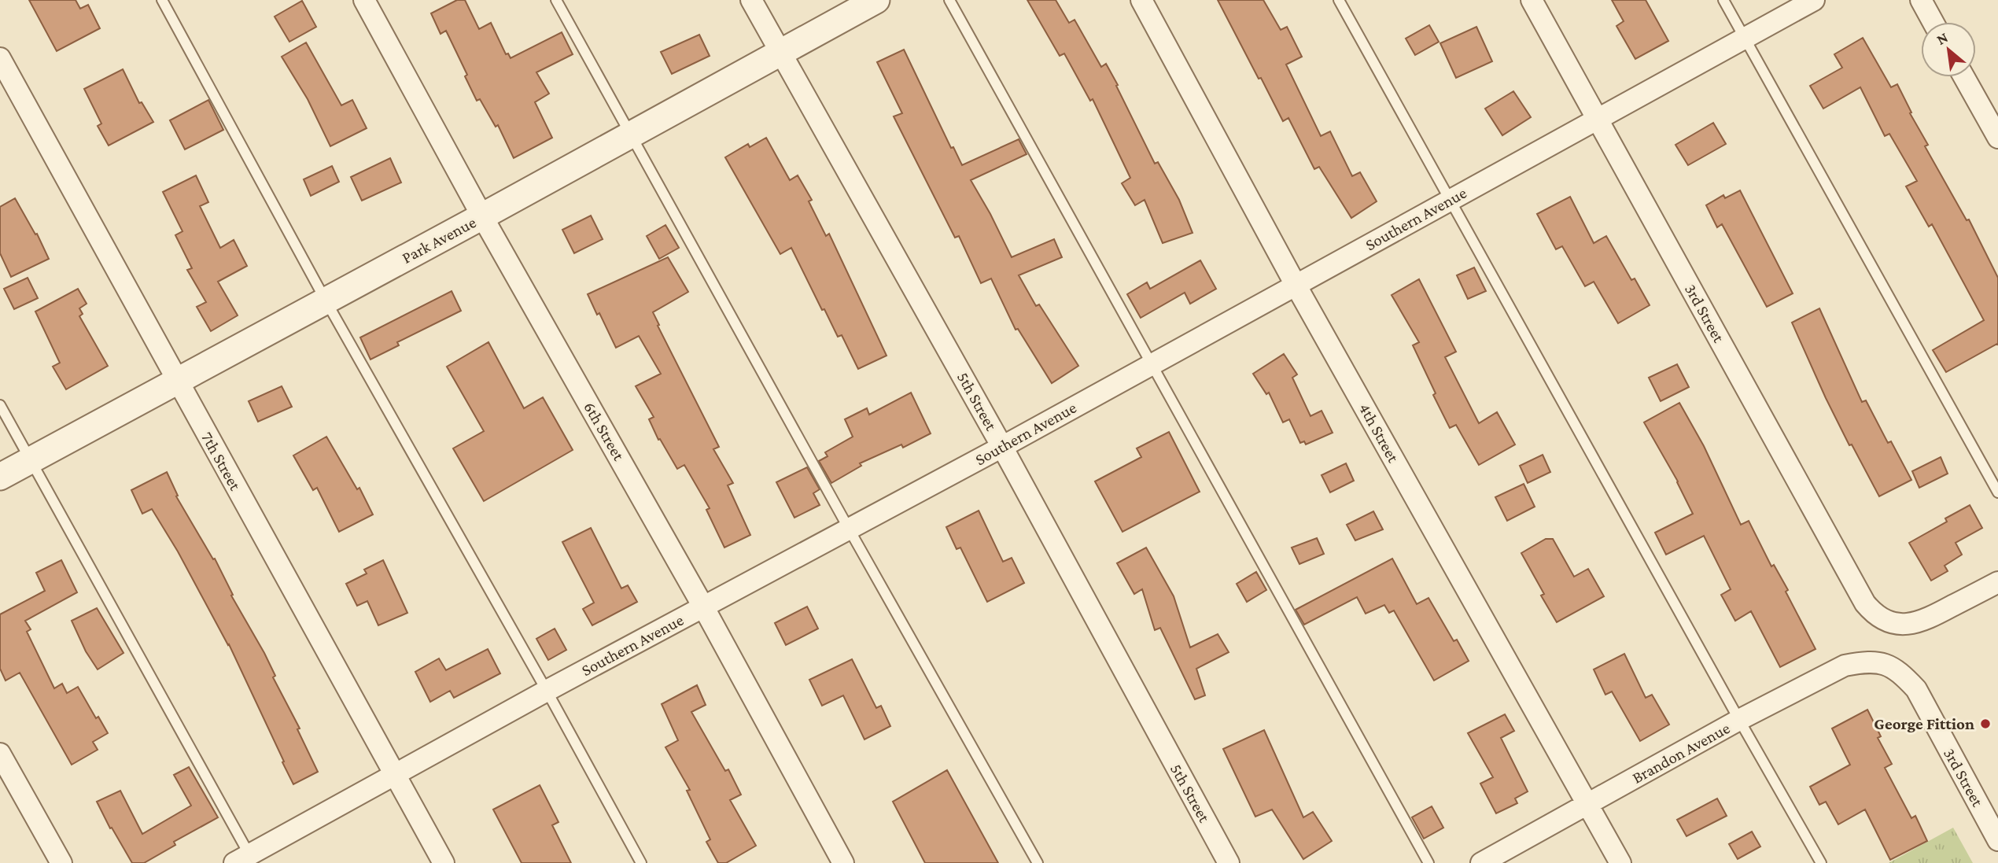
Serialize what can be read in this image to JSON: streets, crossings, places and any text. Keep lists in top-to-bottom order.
{
  "streets": {
    "street": [
      "Southern Avenue",
      "Park Avenue",
      "3rd Street",
      "5th Street",
      "6th Street",
      "4th Street",
      "7th Street",
      "Brandon Avenue"
    ]
  },
  "crossings": [
    ["Southern Avenue", "3rd Street"],
    ["Southern Avenue", "5th Street"],
    ["Southern Avenue", "6th Street"],
    ["Southern Avenue", "4th Street"],
    ["Southern Avenue", "7th Street"],
    ["Park Avenue", "5th Street"],
    ["Park Avenue", "6th Street"],
    ["Park Avenue", "7th Street"],
    ["3rd Street", "Brandon Avenue"],
    ["4th Street", "Brandon Avenue"]
  ],
  "places": ["George Fittion"],
  "north": "top left"
}
